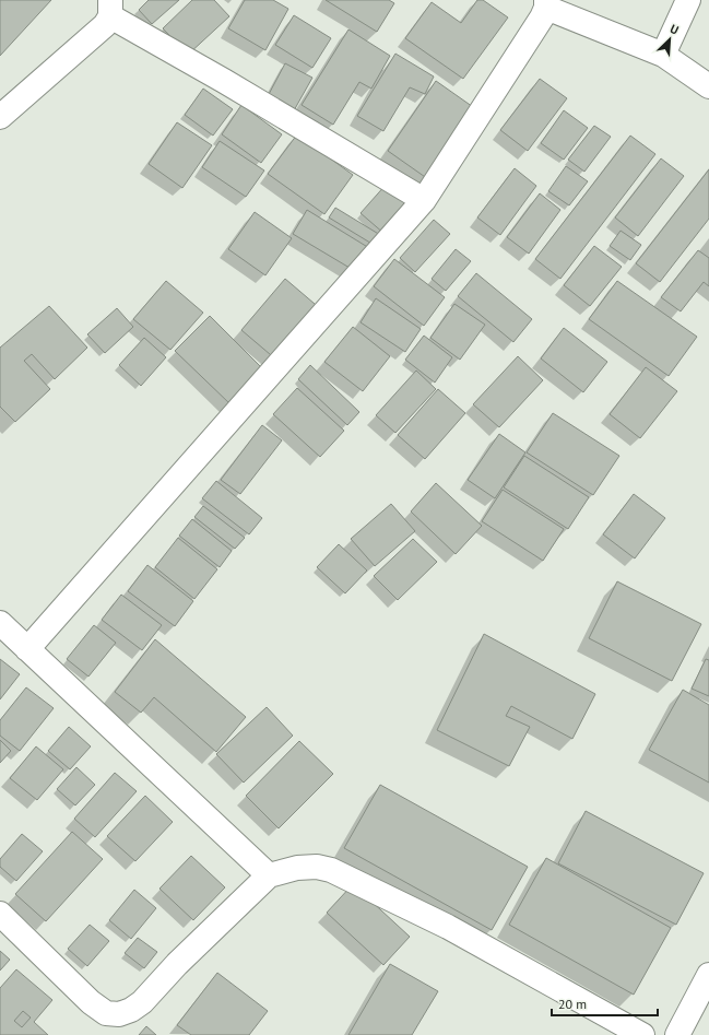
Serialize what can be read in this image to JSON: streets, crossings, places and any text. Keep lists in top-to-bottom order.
{
  "scale_bar": "20 m",
  "north": "top right"
}
